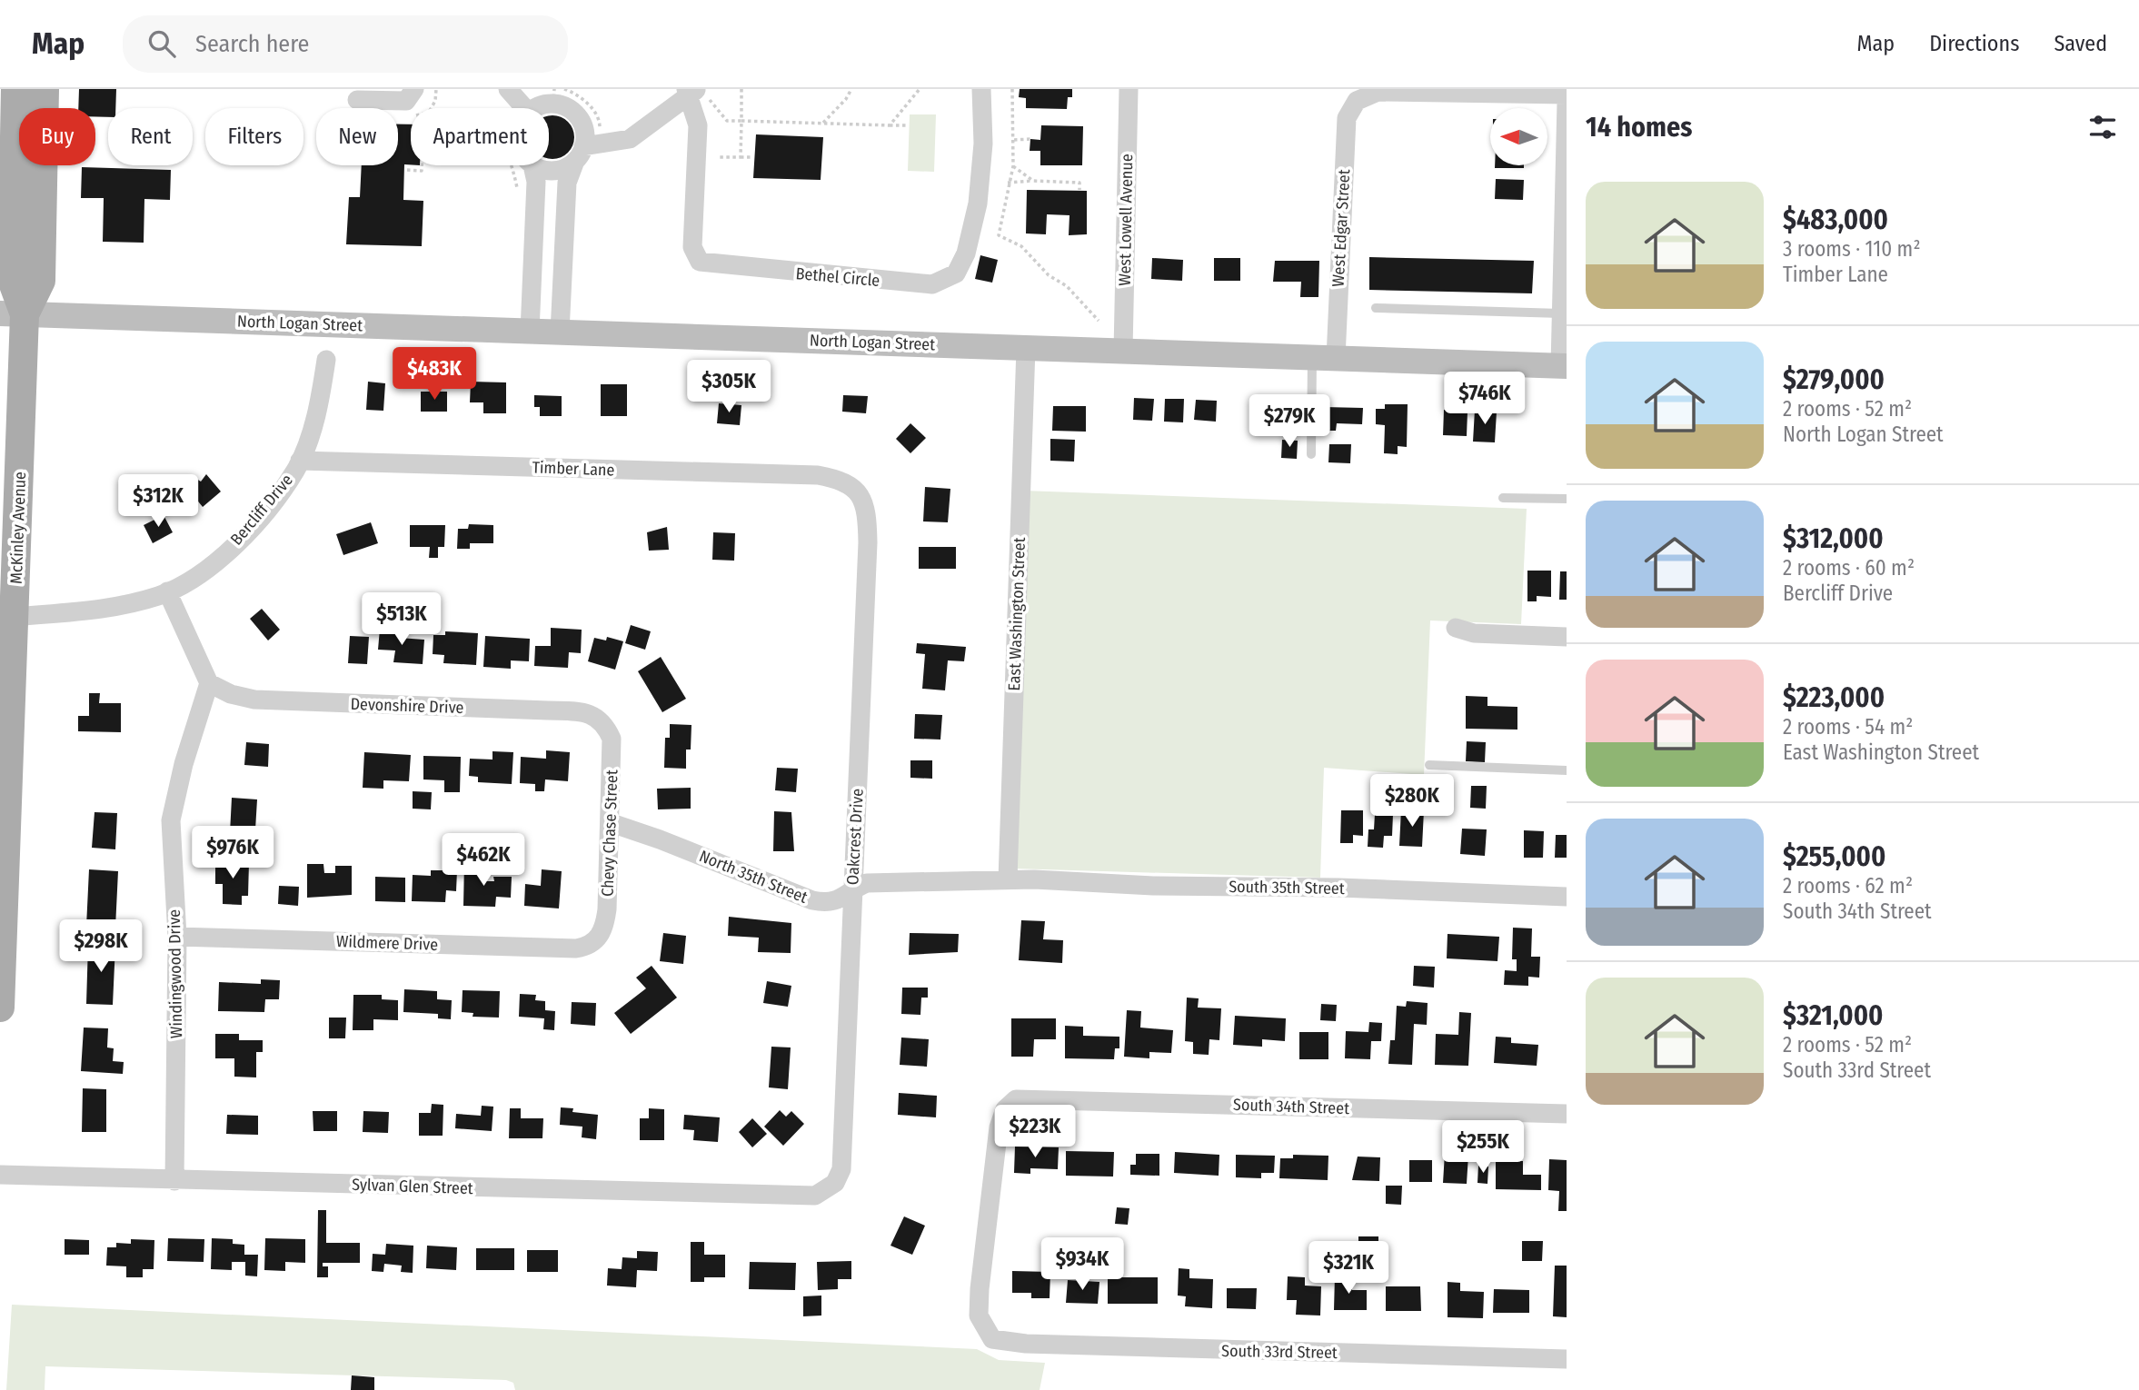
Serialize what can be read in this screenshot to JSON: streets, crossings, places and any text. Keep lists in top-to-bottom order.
{
  "streets": {
    "main road": ["McKinley Avenue"],
    "street": [
      "West Lowell Avenue",
      "West Edgar Street",
      "Bethel Circle",
      "North Logan Street",
      "Timber Lane",
      "Bercliff Drive",
      "East Washington Street",
      "Devonshire Drive",
      "Chevy Chase Street",
      "Oakcrest Drive",
      "North 35th Street",
      "South 35th Street",
      "Wildmere Drive",
      "Windingwood Drive",
      "South 34th Street",
      "Sylvan Glen Street",
      "South 33rd Street"
    ]
  },
  "crossings": [
    ["West Lowell Avenue", "North Logan Street"],
    ["West Edgar Street", "North Logan Street"],
    ["North Logan Street", "McKinley Avenue"],
    ["North Logan Street", "East Washington Street"],
    ["Timber Lane", "Bercliff Drive"],
    ["Timber Lane", "Oakcrest Drive"],
    ["Bercliff Drive", "McKinley Avenue"],
    ["East Washington Street", "North 35th Street"],
    ["East Washington Street", "South 35th Street"],
    ["Devonshire Drive", "Chevy Chase Street"],
    ["Devonshire Drive", "Windingwood Drive"],
    ["Chevy Chase Street", "North 35th Street"],
    ["Chevy Chase Street", "Wildmere Drive"],
    ["Oakcrest Drive", "North 35th Street"],
    ["Oakcrest Drive", "Sylvan Glen Street"],
    ["North 35th Street", "South 35th Street"],
    ["Wildmere Drive", "Windingwood Drive"],
    ["Windingwood Drive", "Sylvan Glen Street"],
    ["South 34th Street", "South 33rd Street"]
  ],
  "north": "left",
  "page": {
    "header": "Map",
    "search": "Search here",
    "nav": ["Map", "Directions", "Saved"],
    "heading": "14 homes",
    "chip": [
      "Buy",
      "Rent",
      "Filters",
      "New",
      "Apartment"
    ],
    "list": [
      {
        "name": "$483,000",
        "note": "3 rooms · 110 m² · Timber Lane"
      },
      {
        "name": "$279,000",
        "note": "2 rooms · 52 m² · North Logan Street"
      },
      {
        "name": "$312,000",
        "note": "2 rooms · 60 m² · Bercliff Drive"
      },
      {
        "name": "$223,000",
        "note": "2 rooms · 54 m² · East Washington Street"
      },
      {
        "name": "$255,000",
        "note": "2 rooms · 62 m² · South 34th Street"
      },
      {
        "name": "$321,000",
        "note": "2 rooms · 52 m² · South 33rd Street"
      }
    ],
    "price": [
      "$483K",
      "$305K",
      "$746K",
      "$279K",
      "$312K",
      "$513K",
      "$280K",
      "$976K",
      "$462K",
      "$298K",
      "$223K",
      "$255K",
      "$934K",
      "$321K"
    ]
  }
}
